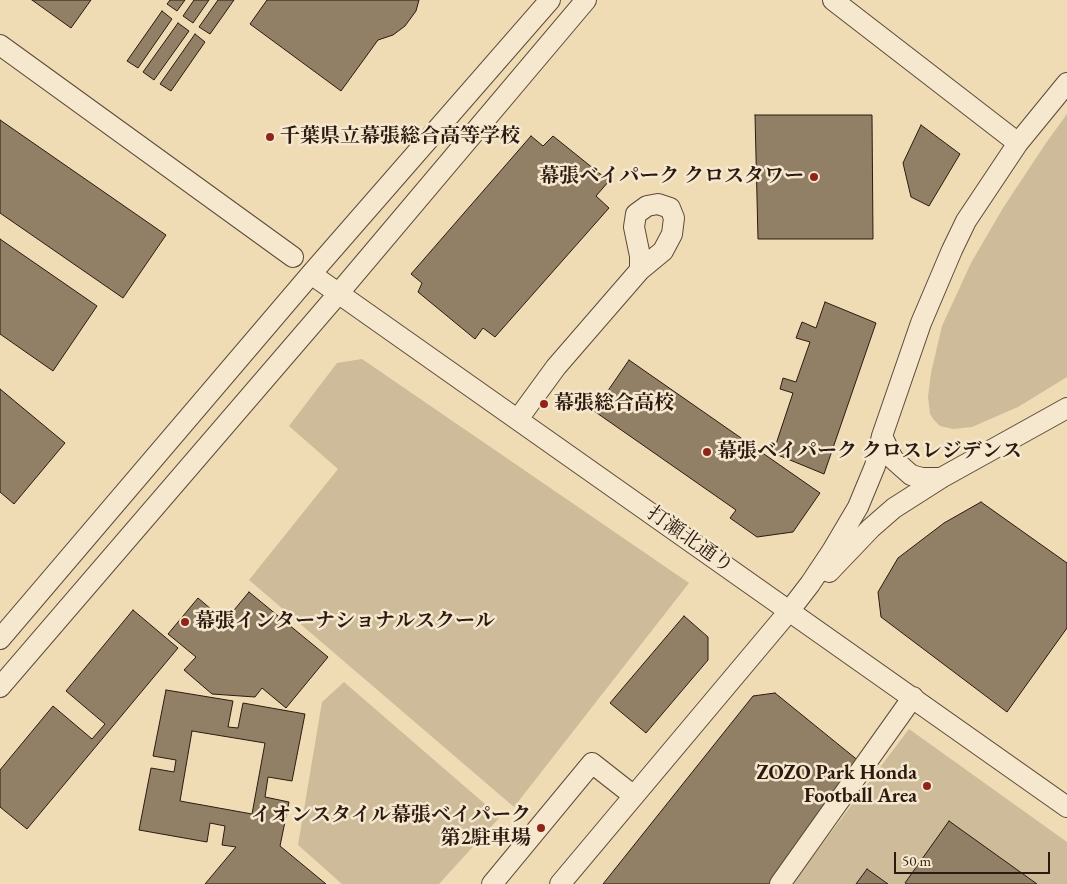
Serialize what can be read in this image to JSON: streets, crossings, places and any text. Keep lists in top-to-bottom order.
{
  "streets": {
    "street": ["打瀬北通り"]
  },
  "places": [
    "千葉県立幕張総合高等学校",
    "幕張ベイパーク クロスタワー",
    "幕張総合高校",
    "幕張ベイパーク クロスレジデンス",
    "幕張インターナショナルスクール",
    "ZOZO Park Honda Football Area",
    "イオンスタイル幕張ベイパーク 第2駐車場"
  ],
  "scale_bar": "50 m"
}
